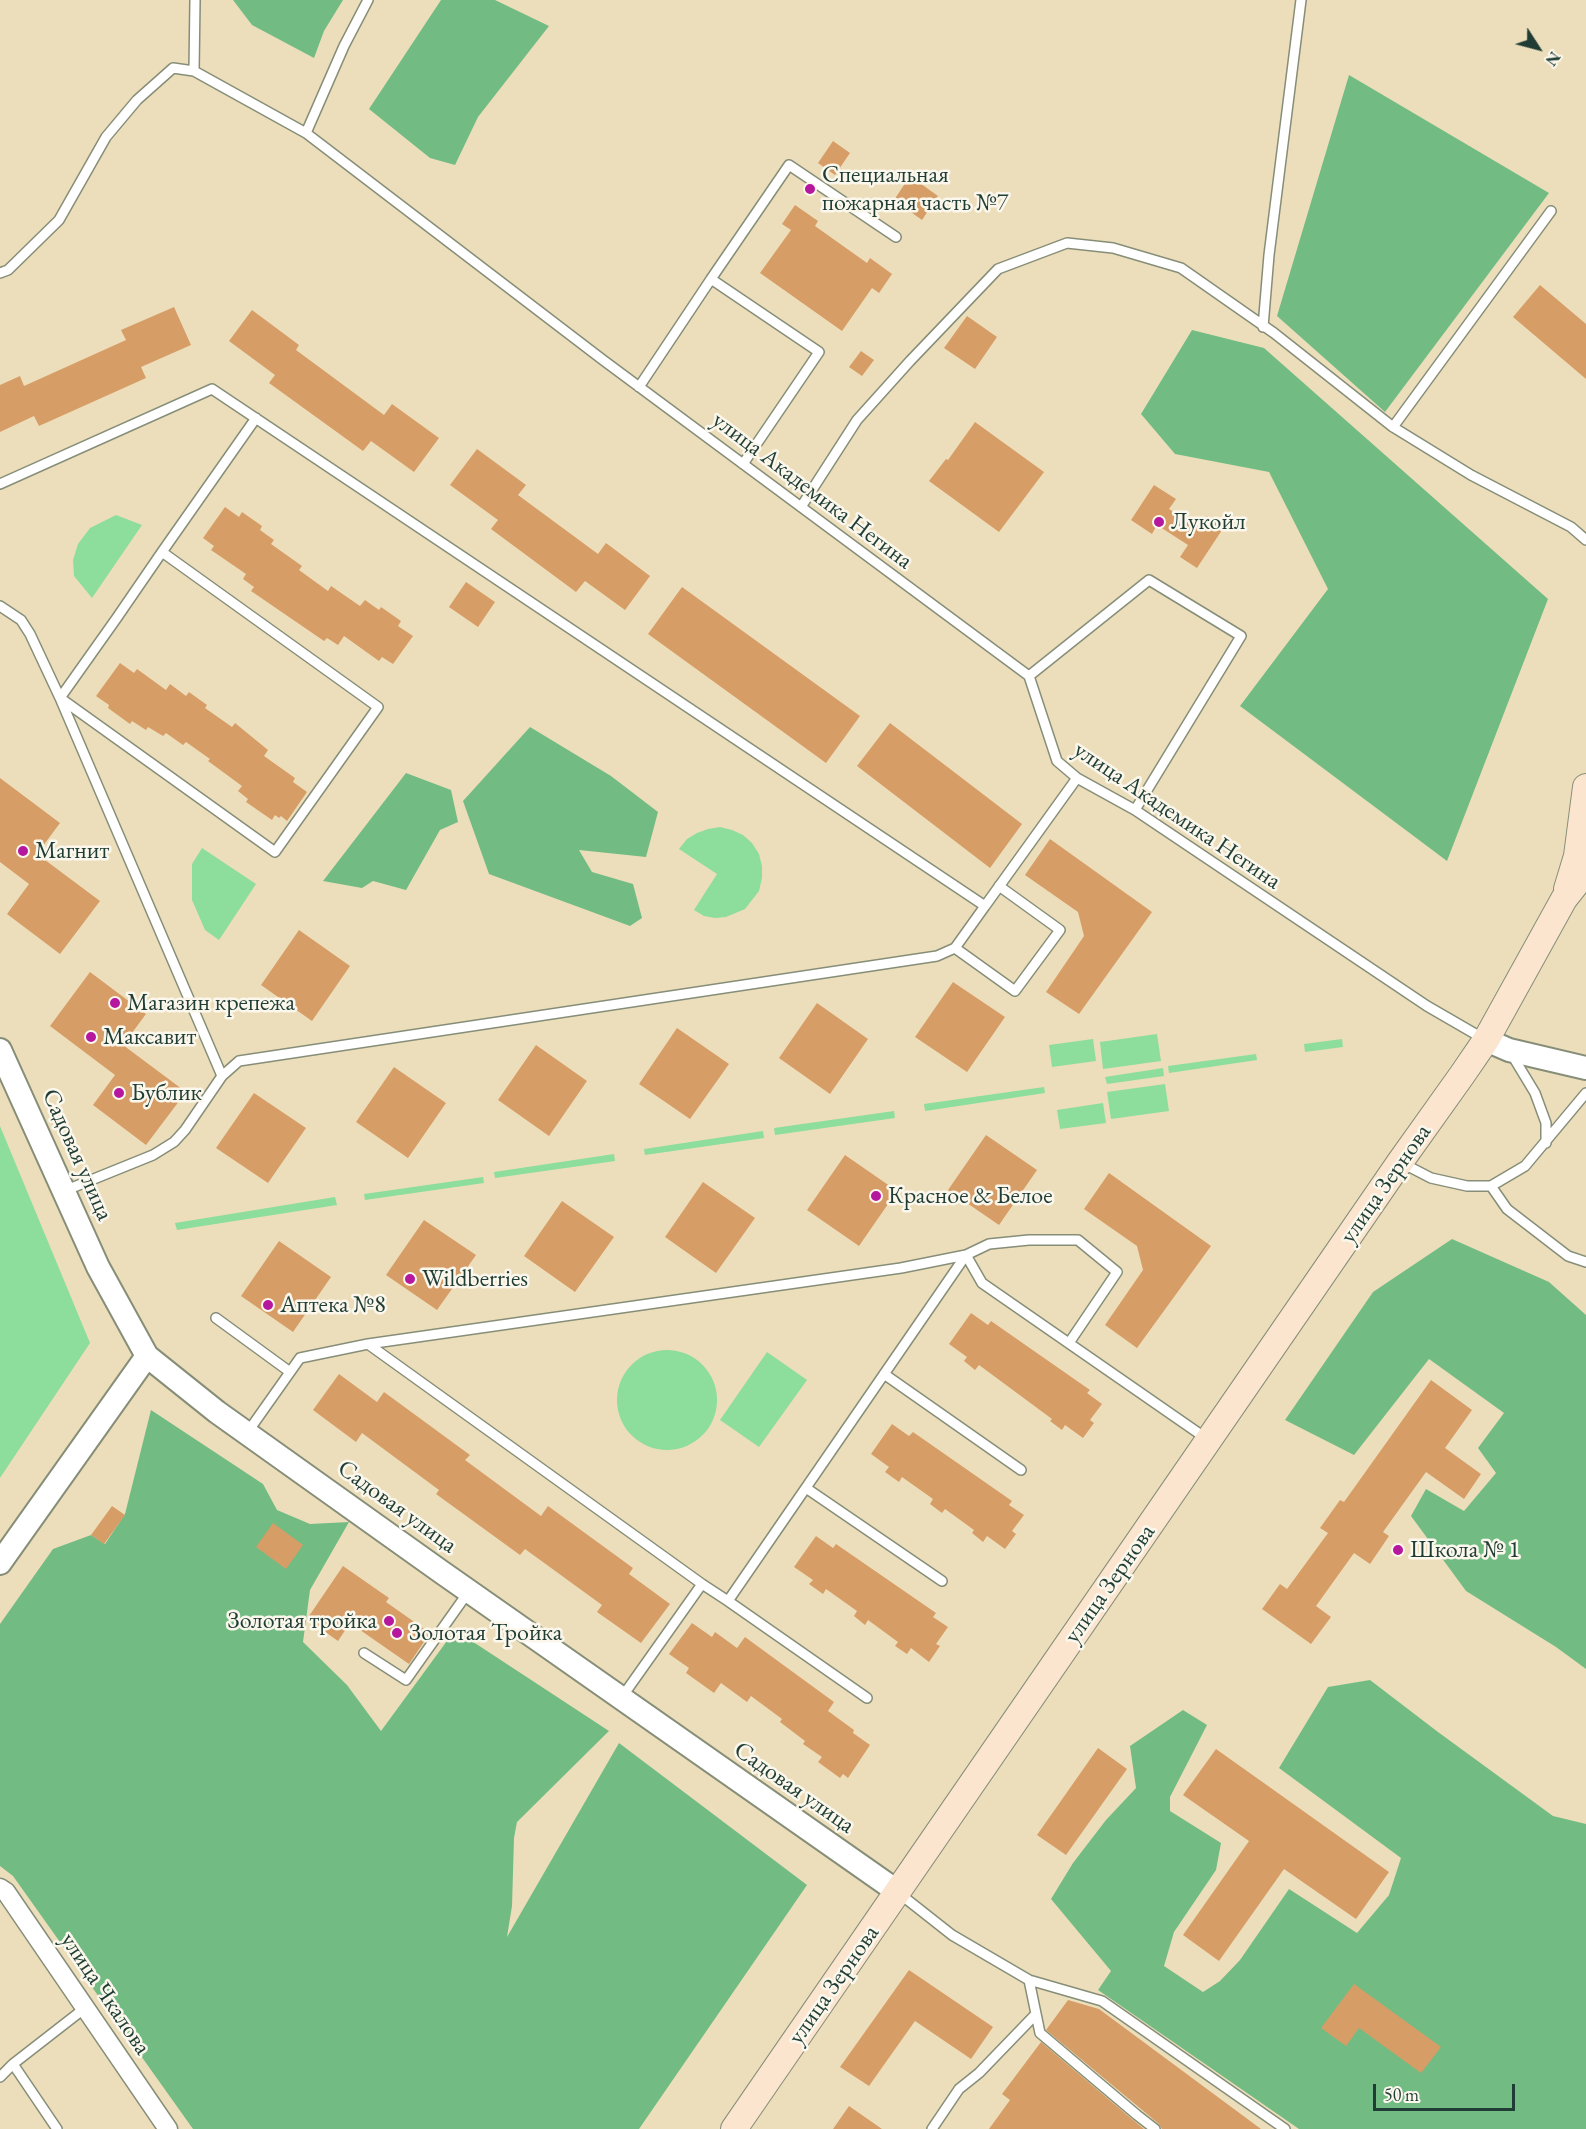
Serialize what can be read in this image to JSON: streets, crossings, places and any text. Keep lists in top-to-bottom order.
{
  "streets": {
    "main road": ["улица Зернова"],
    "street": ["Садовая улица", "улица Чкалова"],
    "lane": ["улица Академика Негина"]
  },
  "crossings": [
    ["улица Академика Негина", "улица Зернова"],
    ["Садовая улица", "улица Зернова"]
  ],
  "places": [
    "Специальная пожарная часть №7",
    "Лукойл",
    "Магнит",
    "Магазин крепежа",
    "Максавит",
    "Бублик",
    "Красное & Белое",
    "Wildberries",
    "Аптека №8",
    "Школа № 1",
    "Золотая тройка",
    "Золотая Тройка"
  ],
  "scale_bar": "50 m",
  "north": "bottom right"
}
